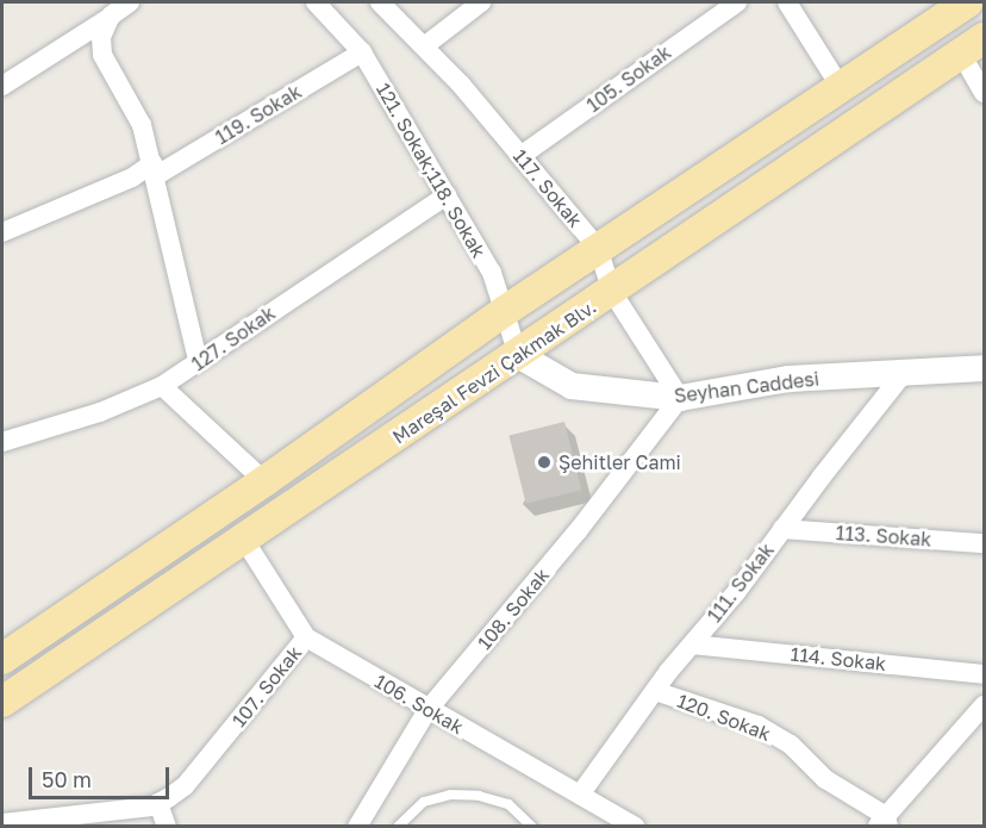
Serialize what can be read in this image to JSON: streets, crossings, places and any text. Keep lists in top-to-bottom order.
{
  "streets": {
    "main road": ["Mareşal Fevzi Çakmak Blv.", "Seyhan Caddesi"],
    "street": [
      "105. Sokak",
      "119. Sokak",
      "121. Sokak;118. Sokak",
      "117. Sokak",
      "127. Sokak",
      "113. Sokak",
      "111. Sokak",
      "108. Sokak",
      "114. Sokak",
      "107. Sokak",
      "106. Sokak",
      "120. Sokak"
    ]
  },
  "crossings": [
    ["105. Sokak", "117. Sokak"],
    ["119. Sokak", "121. Sokak;118. Sokak"],
    ["121. Sokak;118. Sokak", "127. Sokak"],
    ["121. Sokak;118. Sokak", "Mareşal Fevzi Çakmak Blv."],
    ["121. Sokak;118. Sokak", "Seyhan Caddesi"],
    ["117. Sokak", "Mareşal Fevzi Çakmak Blv."],
    ["117. Sokak", "Seyhan Caddesi"],
    ["117. Sokak", "108. Sokak"],
    ["Mareşal Fevzi Çakmak Blv.", "Seyhan Caddesi"],
    ["Mareşal Fevzi Çakmak Blv.", "106. Sokak"],
    ["Seyhan Caddesi", "111. Sokak"],
    ["Seyhan Caddesi", "108. Sokak"],
    ["113. Sokak", "111. Sokak"],
    ["111. Sokak", "114. Sokak"],
    ["111. Sokak", "106. Sokak"],
    ["111. Sokak", "120. Sokak"],
    ["108. Sokak", "106. Sokak"],
    ["107. Sokak", "106. Sokak"]
  ],
  "places": ["Şehitler Cami"],
  "scale_bar": "50 m"
}
